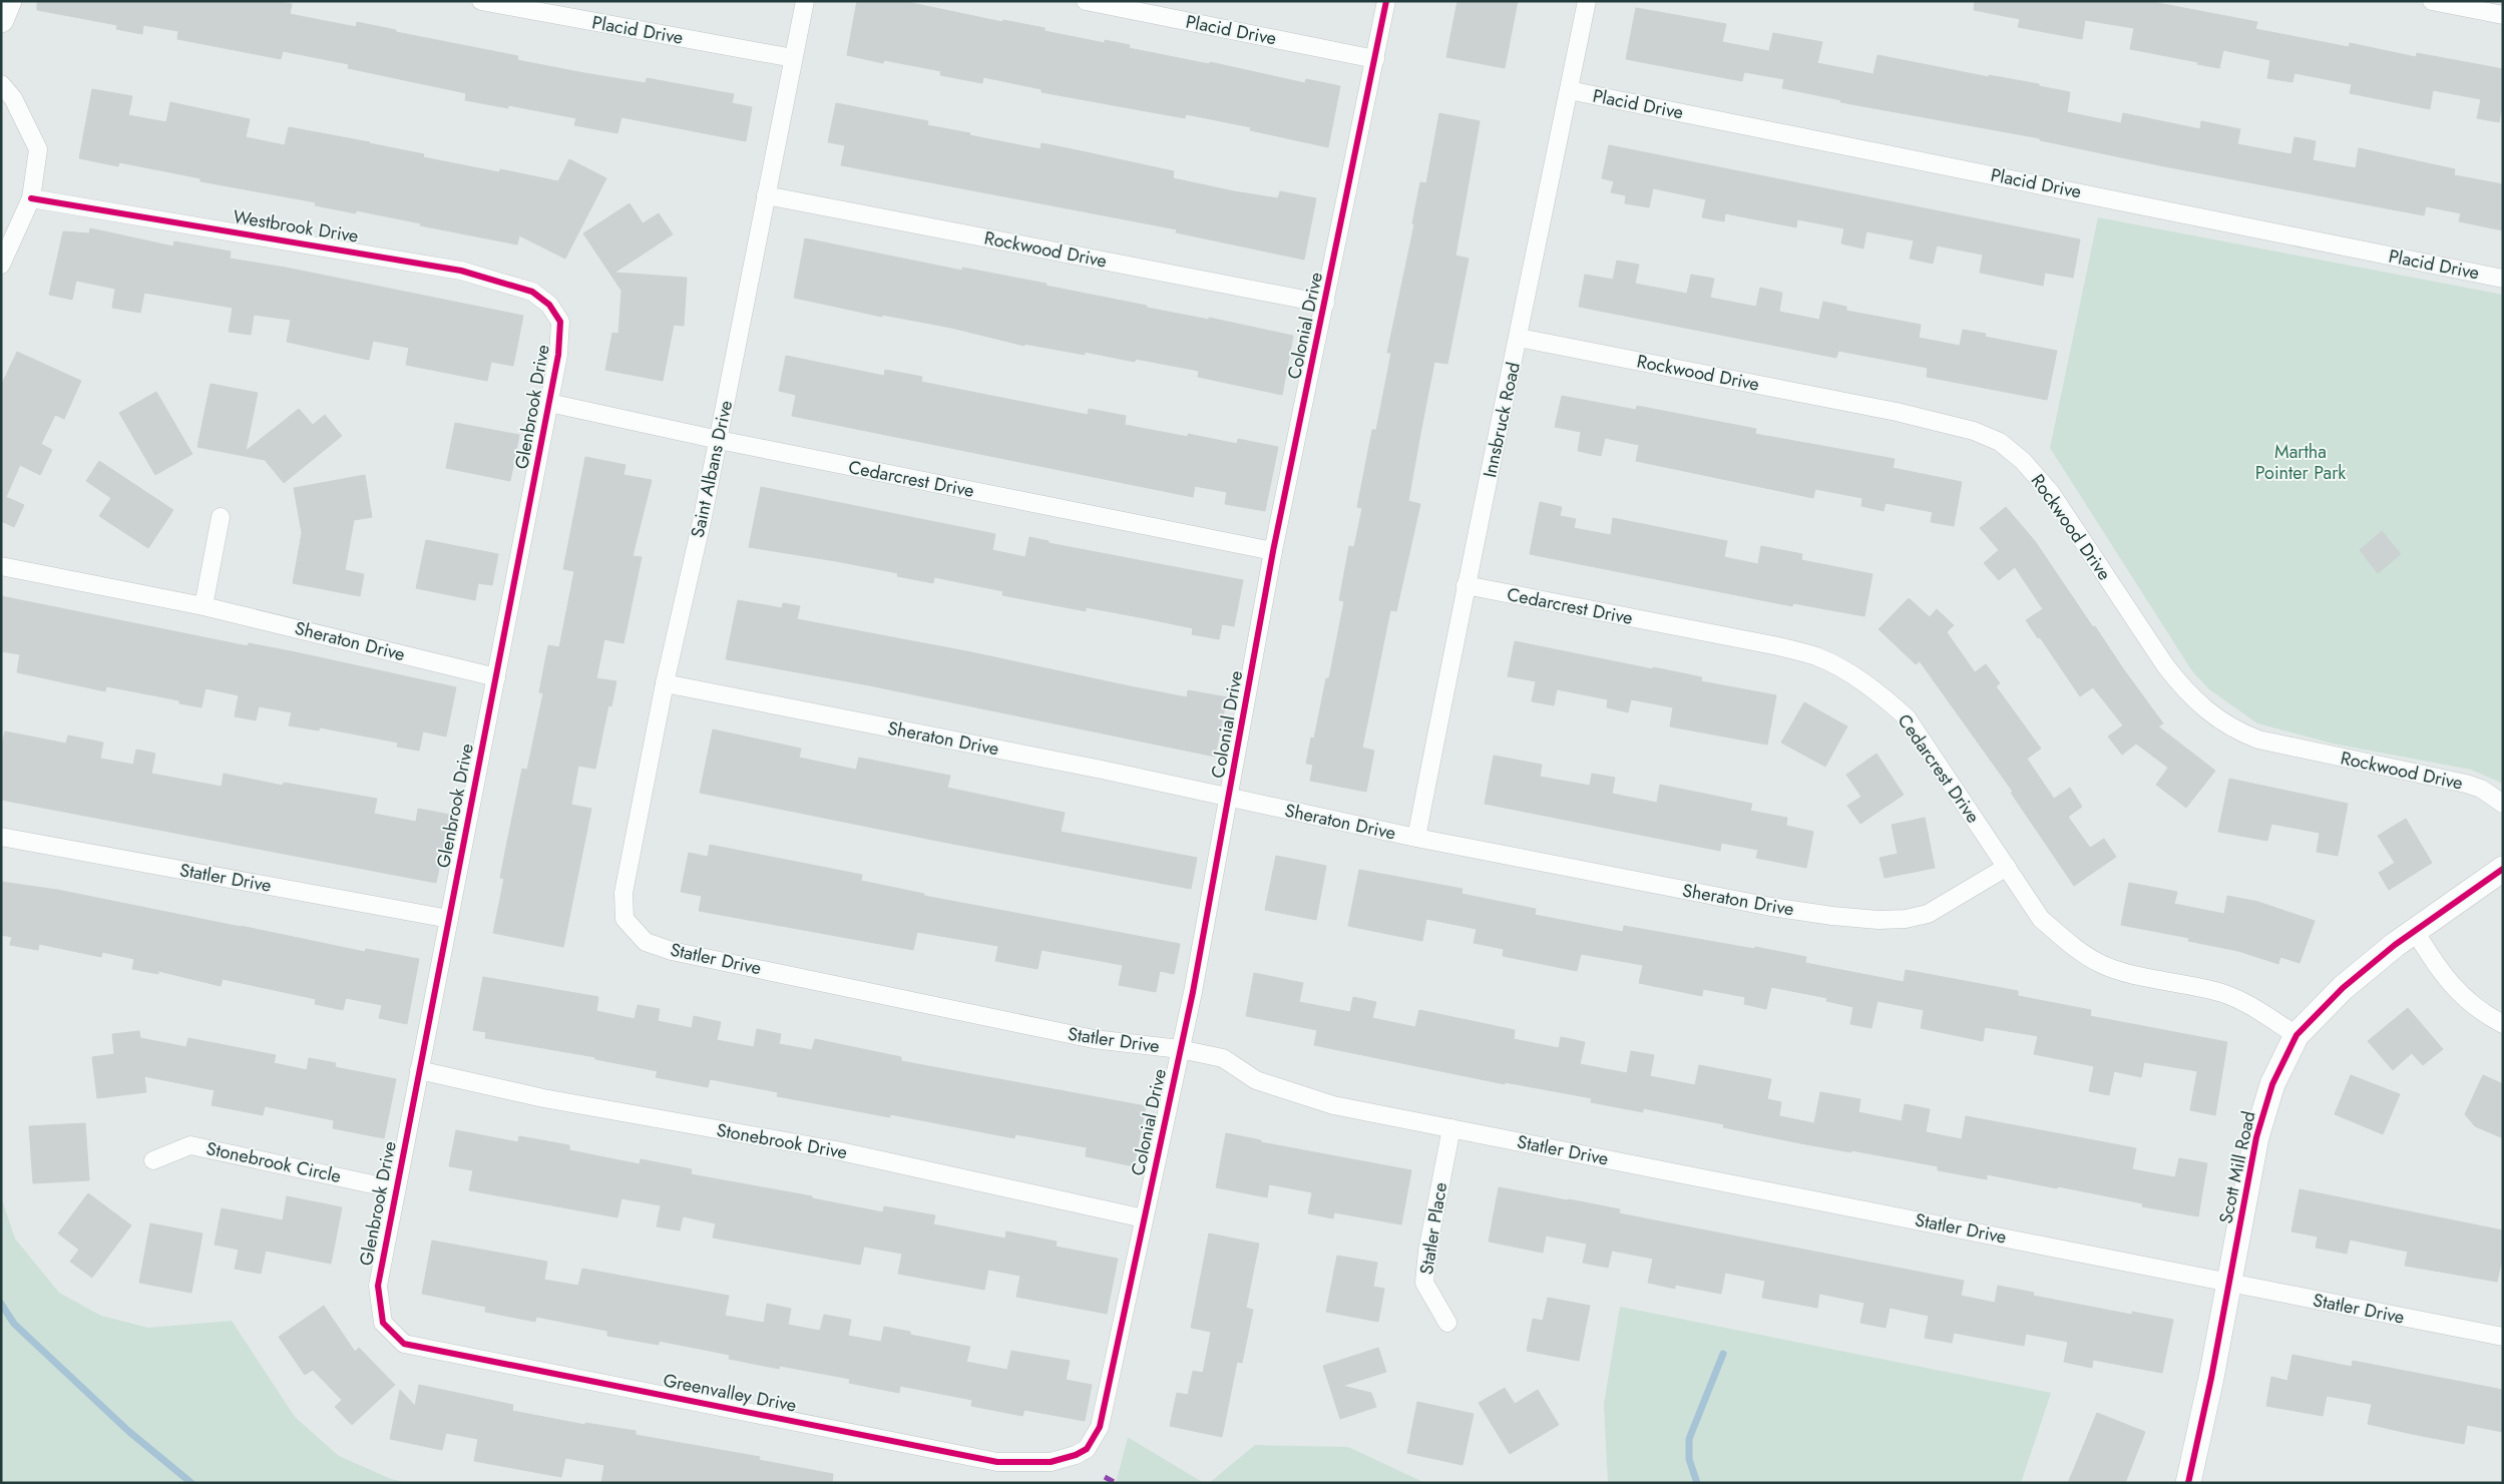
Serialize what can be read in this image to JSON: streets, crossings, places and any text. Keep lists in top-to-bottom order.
{
  "streets": {
    "street": [
      "Placid Drive",
      "Westbrook Drive",
      "Rockwood Drive",
      "Colonial Drive",
      "Glenbrook Drive",
      "Innsbruck Road",
      "Saint Albans Drive",
      "Cedarcrest Drive",
      "Sheraton Drive",
      "Statler Drive",
      "Stonebrook Drive",
      "Stonebrook Circle",
      "Scott Mill Road",
      "Statler Place",
      "Greenvalley Drive"
    ]
  },
  "crossings": [
    ["Placid Drive", "Colonial Drive"],
    ["Placid Drive", "Innsbruck Road"],
    ["Placid Drive", "Saint Albans Drive"],
    ["Westbrook Drive", "Glenbrook Drive"],
    ["Rockwood Drive", "Colonial Drive"],
    ["Rockwood Drive", "Innsbruck Road"],
    ["Rockwood Drive", "Saint Albans Drive"],
    ["Colonial Drive", "Cedarcrest Drive"],
    ["Colonial Drive", "Sheraton Drive"],
    ["Colonial Drive", "Statler Drive"],
    ["Colonial Drive", "Stonebrook Drive"],
    ["Colonial Drive", "Greenvalley Drive"],
    ["Glenbrook Drive", "Cedarcrest Drive"],
    ["Glenbrook Drive", "Sheraton Drive"],
    ["Glenbrook Drive", "Statler Drive"],
    ["Glenbrook Drive", "Stonebrook Drive"],
    ["Glenbrook Drive", "Stonebrook Circle"],
    ["Glenbrook Drive", "Greenvalley Drive"],
    ["Innsbruck Road", "Cedarcrest Drive"],
    ["Innsbruck Road", "Sheraton Drive"],
    ["Saint Albans Drive", "Cedarcrest Drive"],
    ["Saint Albans Drive", "Sheraton Drive"],
    ["Saint Albans Drive", "Statler Drive"],
    ["Cedarcrest Drive", "Sheraton Drive"],
    ["Cedarcrest Drive", "Scott Mill Road"],
    ["Statler Drive", "Scott Mill Road"],
    ["Statler Drive", "Statler Place"]
  ],
  "parks": ["Martha Pointer Park"]
}
